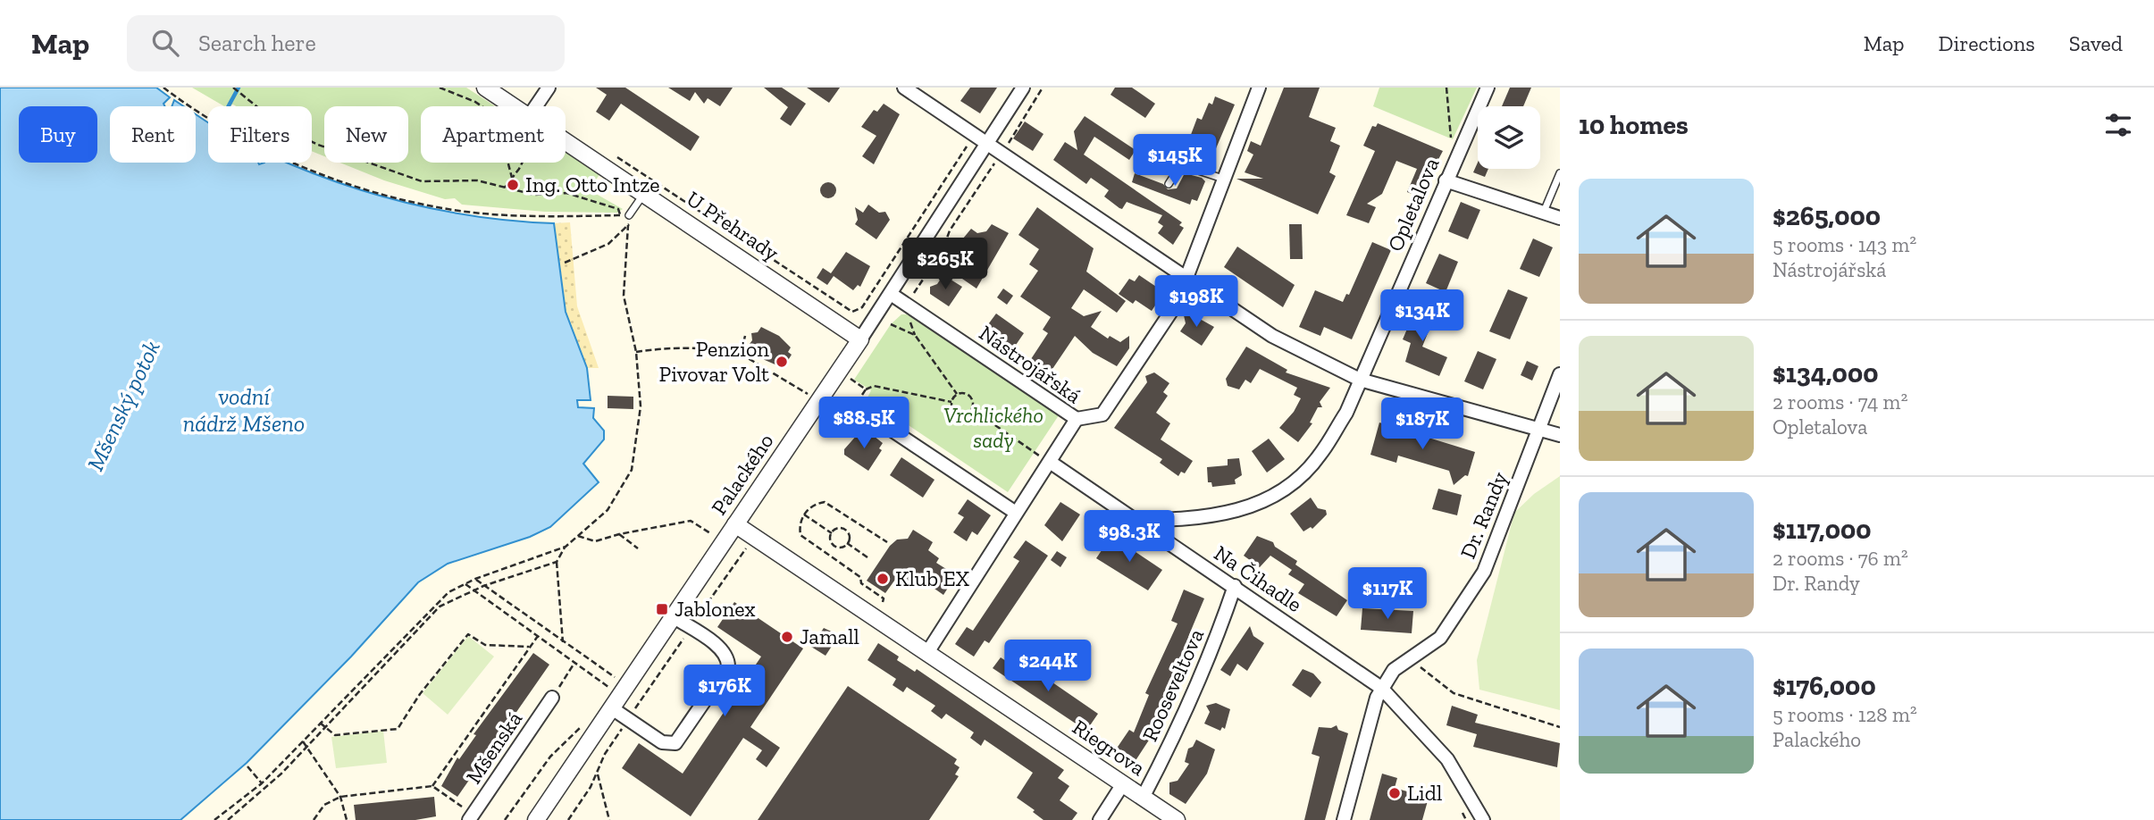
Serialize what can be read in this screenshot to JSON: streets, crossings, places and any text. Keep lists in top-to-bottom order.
{
  "streets": {
    "street": [
      "Opletalova",
      "U Přehrady",
      "Nástrojářská",
      "Palackého",
      "Dr. Randy",
      "Na Čihadle",
      "Rooseveltova",
      "Mšenská",
      "Riegrova"
    ]
  },
  "crossings": [
    ["Opletalova", "Na Čihadle"],
    ["U Přehrady", "Palackého"],
    ["Nástrojářská", "Palackého"],
    ["Nástrojářská", "Na Čihadle"],
    ["Nástrojářská", "Riegrova"],
    ["Palackého", "Riegrova"],
    ["Dr. Randy", "Na Čihadle"],
    ["Na Čihadle", "Rooseveltova"],
    ["Rooseveltova", "Riegrova"]
  ],
  "water": ["vodní nádrž Mšeno", "Mšenský potok"],
  "parks": ["Vrchlického sady"],
  "places": {
    "other": [
      "Ing. Otto Intze",
      "Penzion Pivovar Volt",
      "Klub EX",
      "Jamall",
      "Lidl"
    ],
    "transit": ["Jablonex"]
  },
  "page": {
    "header": "Map",
    "search": "Search here",
    "nav": ["Map", "Directions", "Saved"],
    "heading": "10 homes",
    "chip": [
      "Buy",
      "Rent",
      "Filters",
      "New",
      "Apartment"
    ],
    "price": [
      "$145K",
      "$265K",
      "$198K",
      "$134K",
      "$88.5K",
      "$187K",
      "$98.3K",
      "$117K",
      "$244K",
      "$176K"
    ],
    "list": [
      {
        "name": "$265,000",
        "note": "5 rooms · 143 m² · Nástrojářská"
      },
      {
        "name": "$134,000",
        "note": "2 rooms · 74 m² · Opletalova"
      },
      {
        "name": "$117,000",
        "note": "2 rooms · 76 m² · Dr. Randy"
      },
      {
        "name": "$176,000",
        "note": "5 rooms · 128 m² · Palackého"
      }
    ]
  }
}
